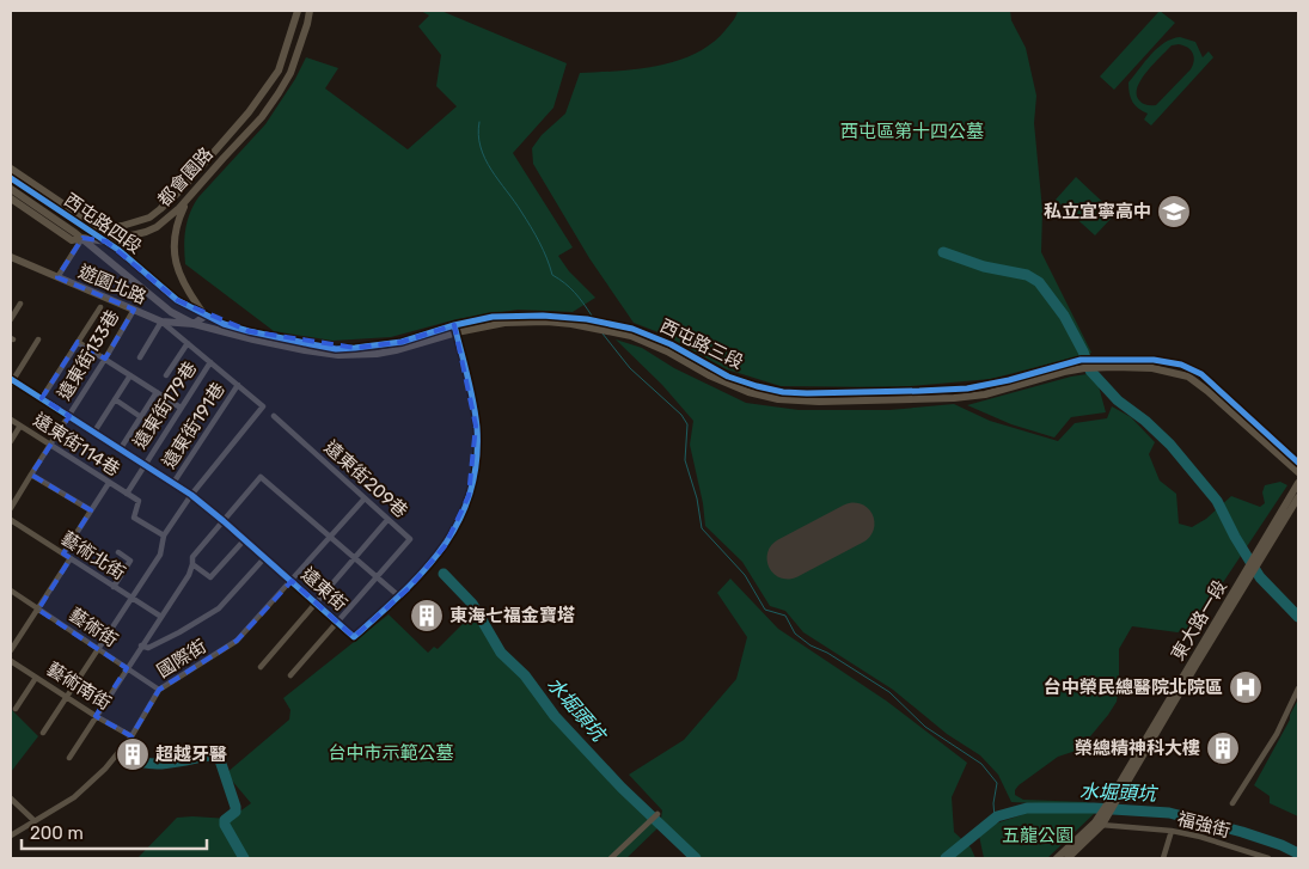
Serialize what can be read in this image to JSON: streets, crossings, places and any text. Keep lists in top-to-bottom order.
{
  "streets": {
    "street": [
      "都會園路",
      "西屯路四段",
      "遊園北路",
      "西屯路三段",
      "遠東街133巷",
      "遠東街179巷",
      "遠東街191巷",
      "遠東街114巷",
      "遠東街209巷",
      "藝術北街",
      "遠東街",
      "東大路一段",
      "藝術街",
      "國際街",
      "藝術南街",
      "福強街"
    ]
  },
  "crossings": [
    ["都會園路", "西屯路四段"],
    ["西屯路四段", "遊園北路"],
    ["西屯路四段", "西屯路三段"],
    ["遊園北路", "西屯路三段"],
    ["遊園北路", "遠東街133巷"],
    ["西屯路三段", "遠東街"],
    ["遠東街133巷", "遠東街114巷"],
    ["遠東街133巷", "遠東街"],
    ["遠東街179巷", "遠東街114巷"],
    ["遠東街179巷", "遠東街"],
    ["遠東街191巷", "遠東街"],
    ["遠東街209巷", "遠東街"],
    ["遠東街209巷", "國際街"],
    ["遠東街", "國際街"],
    ["藝術街", "國際街"],
    ["國際街", "藝術南街"]
  ],
  "water": ["水堀頭坑"],
  "parks": ["西屯區第十四公墓", "台中市示範公墓", "五龍公園"],
  "places": {
    "school or university": ["私立宜寧高中"],
    "building": ["東海七福金寶塔", "榮總精神科大樓", "超越牙醫"],
    "hospital": ["台中榮民總醫院北院區"]
  },
  "scale_bar": "200 m"
}
